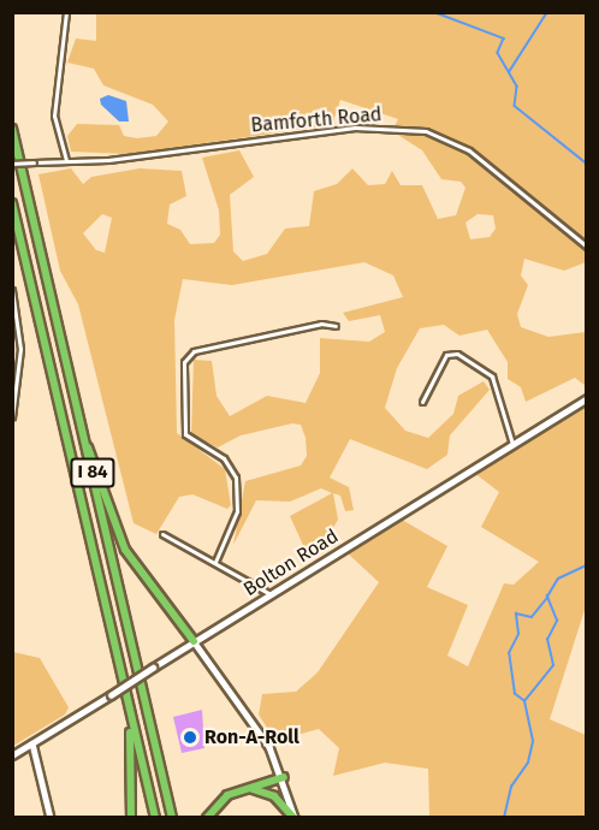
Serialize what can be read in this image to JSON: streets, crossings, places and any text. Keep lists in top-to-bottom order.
{
  "streets": {
    "highway": ["I 84"],
    "main road": ["Bolton Road"],
    "street": ["Bamforth Road"]
  },
  "places": ["Ron-A-Roll"]
}
